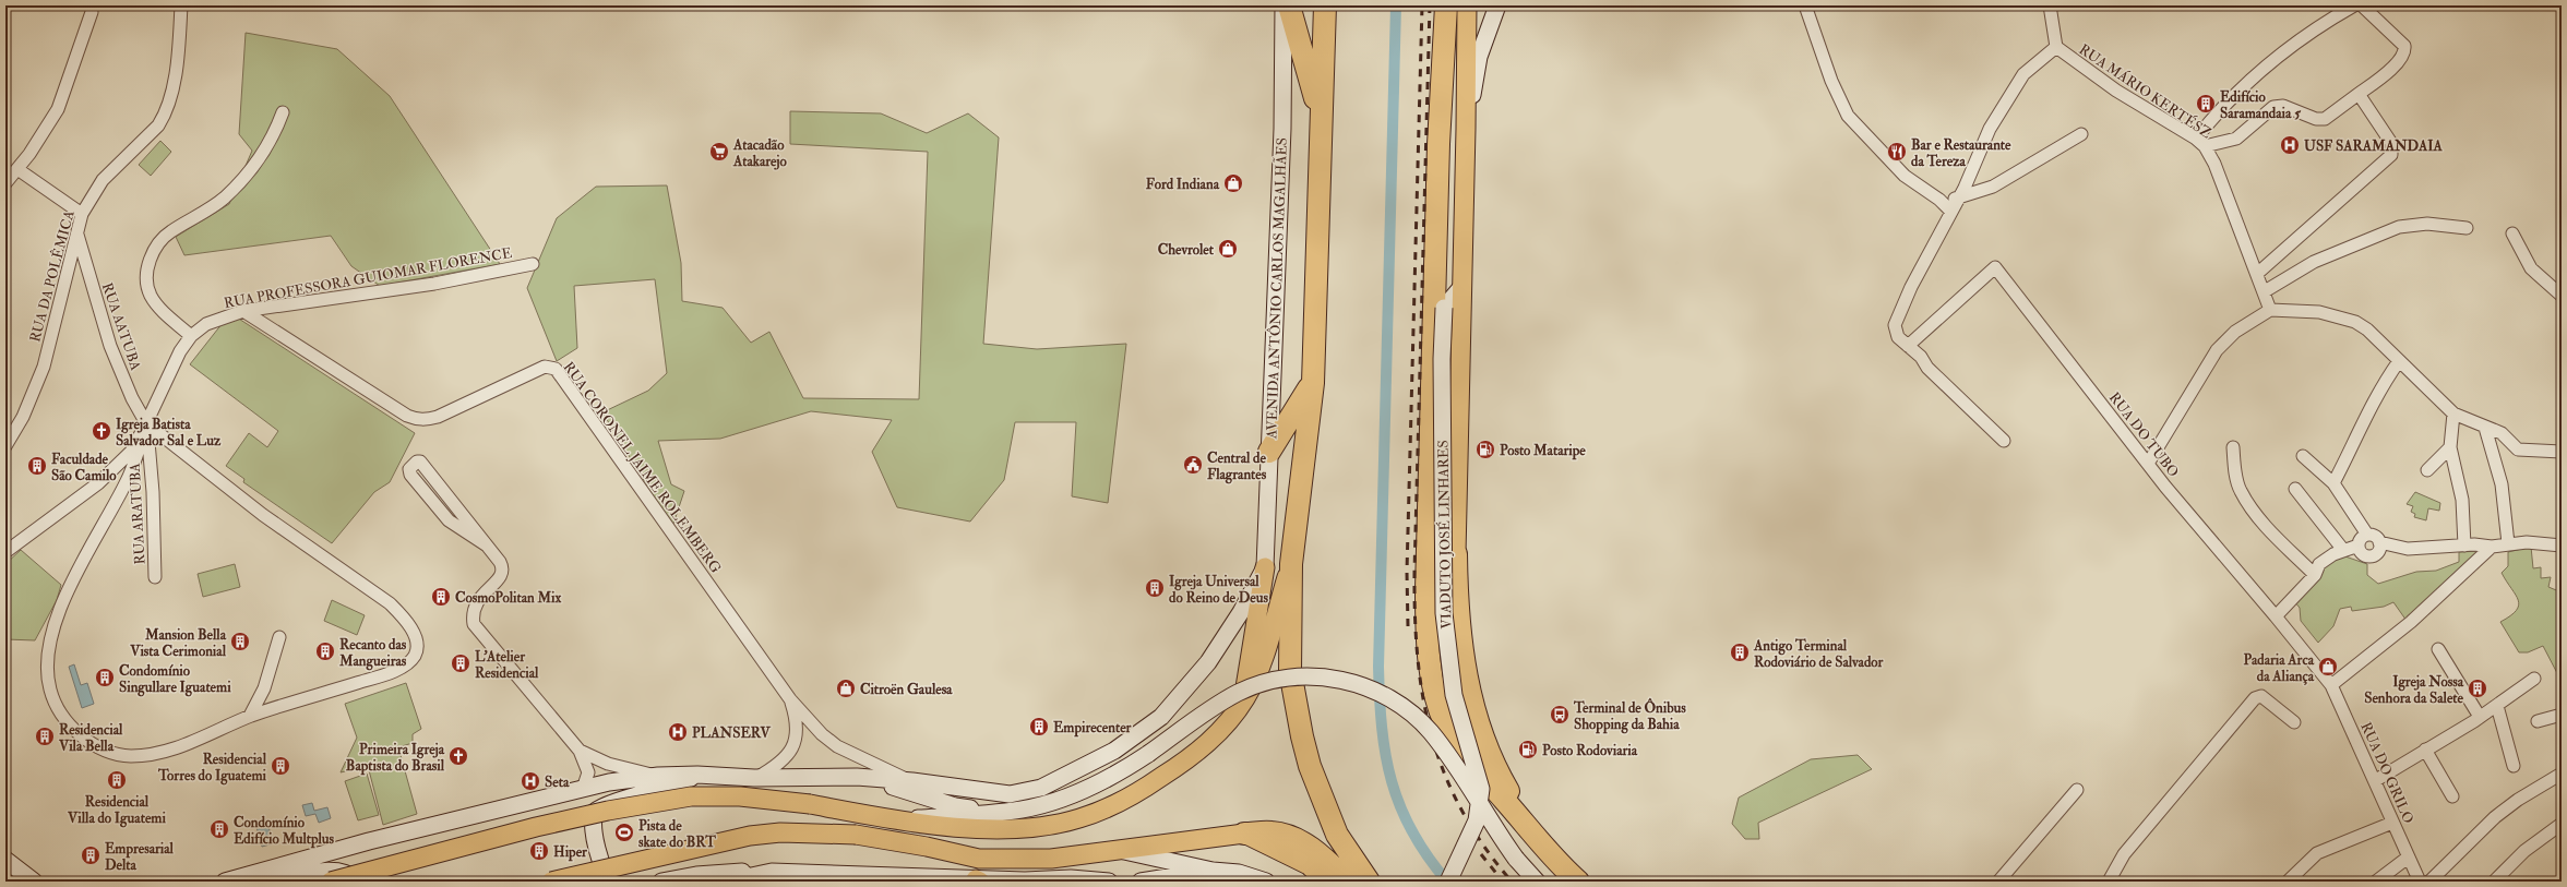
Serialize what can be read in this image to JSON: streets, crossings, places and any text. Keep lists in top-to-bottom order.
{
  "streets": {
    "main road": ["AVENIDA ANTÔNIO CARLOS MAGALHÃES", "VIADUTO JOSÉ LINHARES"],
    "street": [
      "RUA MÁRIO KERTÉSZ",
      "RUA DA POLÊMICA",
      "RUA PROFESSORA GUIOMAR FLORENCE",
      "RUA AATUBA",
      "RUA DO TUBO",
      "RUA CORONEL JAIME ROLEMBERG",
      "RUA ARATUBA",
      "RUA DO GRILO"
    ]
  },
  "crossings": [
    ["RUA DA POLÊMICA", "RUA AATUBA"],
    ["RUA PROFESSORA GUIOMAR FLORENCE", "RUA AATUBA"],
    ["RUA PROFESSORA GUIOMAR FLORENCE", "RUA CORONEL JAIME ROLEMBERG"],
    ["RUA PROFESSORA GUIOMAR FLORENCE", "RUA ARATUBA"],
    ["AVENIDA ANTÔNIO CARLOS MAGALHÃES", "RUA CORONEL JAIME ROLEMBERG"],
    ["RUA AATUBA", "RUA ARATUBA"],
    ["RUA DO TUBO", "RUA DO GRILO"]
  ],
  "places": {
    "building": [
      "Edifício Saramandaia 5",
      "Faculdade São Camilo",
      "Igreja Universal do Reino de Deus",
      "CosmoPolitan Mix",
      "Mansion Bella Vista Cerimonial",
      "Recanto das Mangueiras",
      "Antigo Terminal Rodoviário de Salvador",
      "L'Atelier Residencial",
      "Condomínio Singullare Iguatemi",
      "Igreja Nossa Senhora da Salete",
      "Empirecenter",
      "Residencial Vila Bella",
      "Residencial Torres do Iguatemi",
      "Residencial Villa do Iguatemi",
      "Condomínio Edifício Multplus",
      "Hiper",
      "Empresarial Delta"
    ],
    "hospital": ["USF SARAMANDAIA", "PLANSERV", "Seta"],
    "supermarket": ["Atacadão Atakarejo"],
    "restaurant": ["Bar e Restaurante da Tereza"],
    "shop": [
      "Ford Indiana",
      "Chevrolet",
      "Padaria Arca da Aliança",
      "Citroën Gaulesa"
    ],
    "church": ["Igreja Batista Salvador Sal e Luz", "Primeira Igreja Baptista do Brasil"],
    "fuel station": ["Posto Mataripe", "Posto Rodoviaria"],
    "public building": ["Central de Flagrantes"],
    "bus stop": ["Terminal de Ônibus Shopping da Bahia"],
    "sports": ["Pista de skate do BRT"]
  }
}
